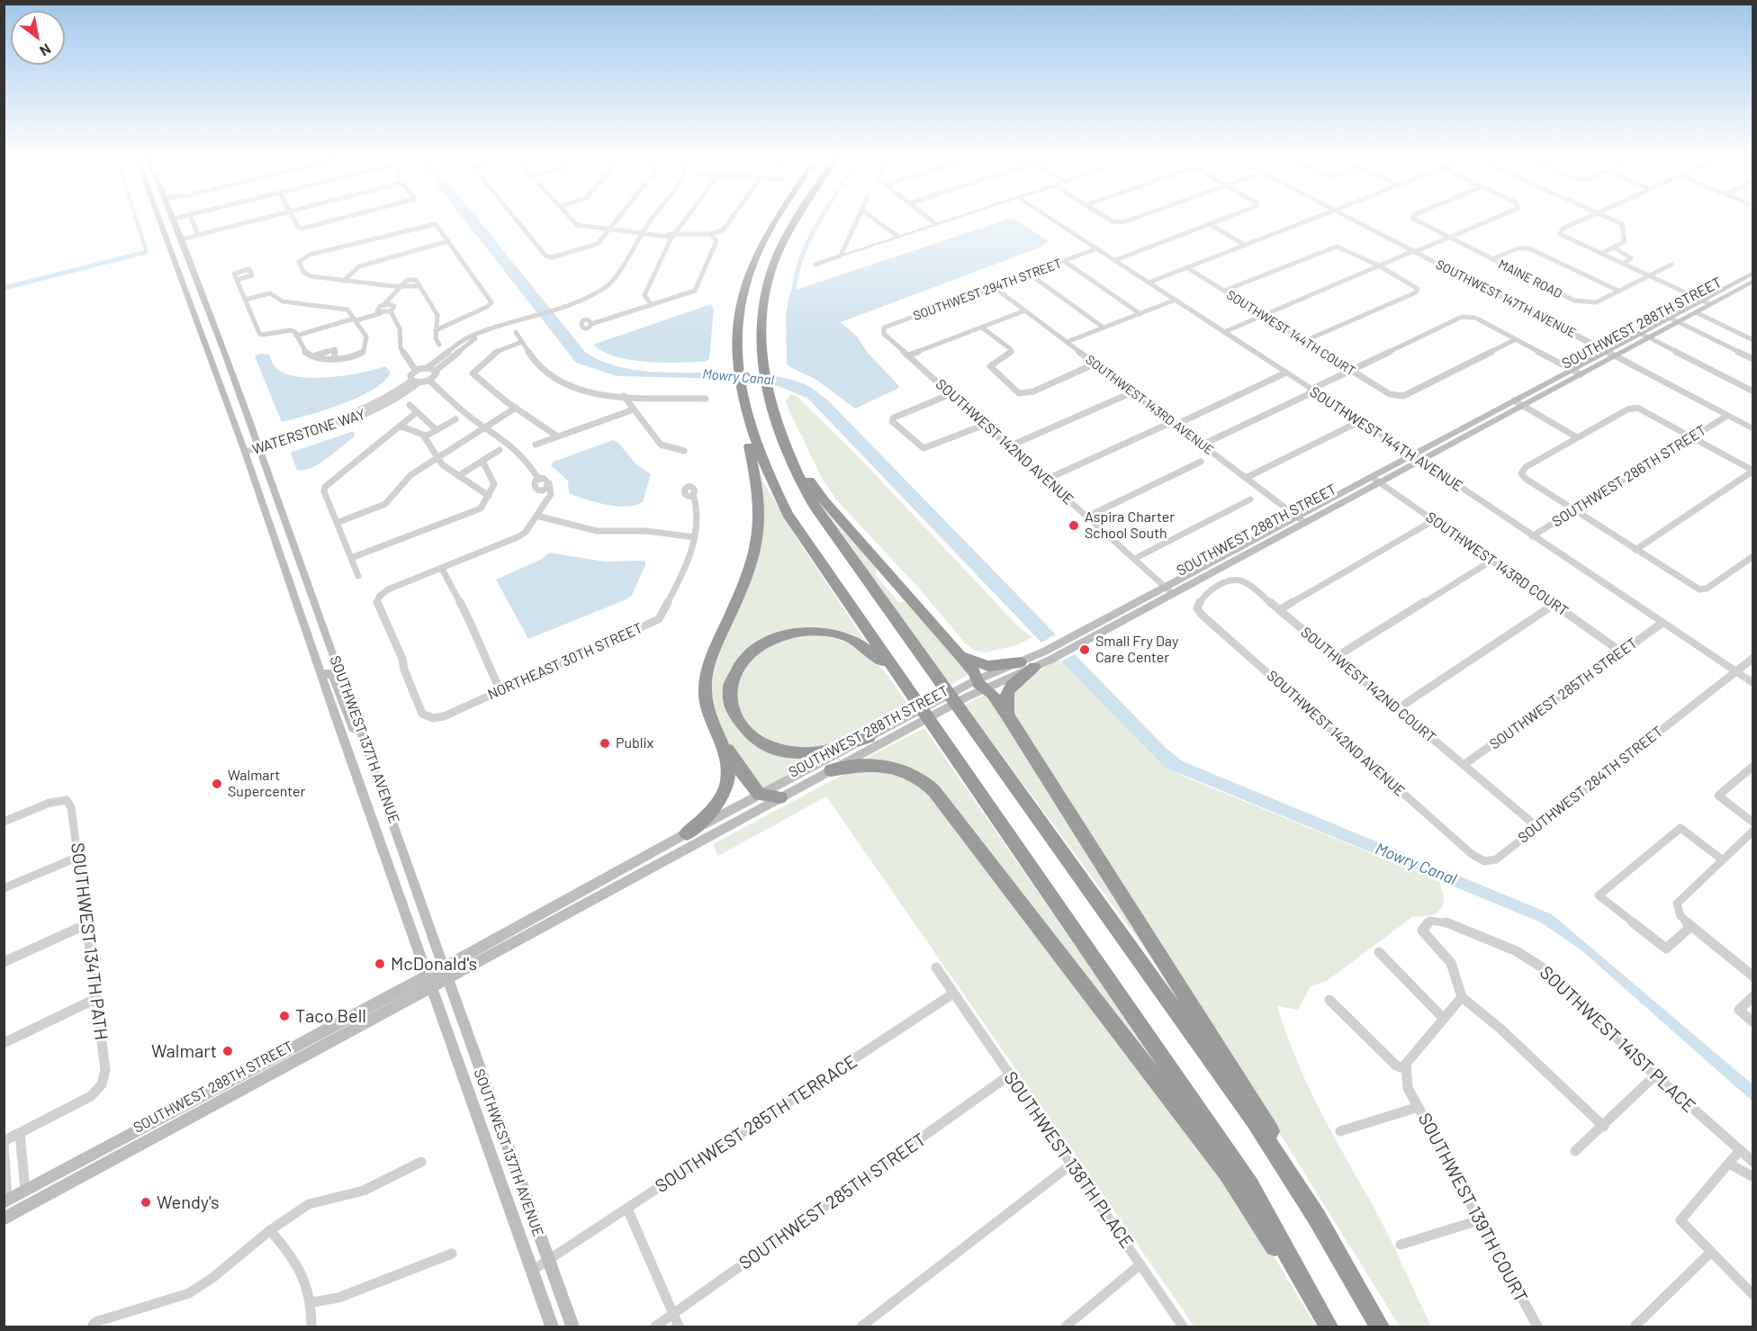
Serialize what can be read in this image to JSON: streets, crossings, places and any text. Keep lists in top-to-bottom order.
{
  "streets": {
    "main road": ["SOUTHWEST 288TH STREET", "SOUTHWEST 137TH AVENUE"],
    "street": [
      "MAINE ROAD",
      "SOUTHWEST 294TH STREET",
      "SOUTHWEST 147TH AVENUE",
      "SOUTHWEST 144TH COURT",
      "SOUTHWEST 143RD AVENUE",
      "WATERSTONE WAY",
      "SOUTHWEST 144TH AVENUE",
      "SOUTHWEST 142ND AVENUE",
      "SOUTHWEST 286TH STREET",
      "SOUTHWEST 143RD COURT",
      "NORTHEAST 30TH STREET",
      "SOUTHWEST 142ND COURT",
      "SOUTHWEST 285TH STREET",
      "SOUTHWEST 284TH STREET",
      "SOUTHWEST 134TH PATH",
      "SOUTHWEST 141ST PLACE",
      "SOUTHWEST 285TH TERRACE",
      "SOUTHWEST 138TH PLACE",
      "SOUTHWEST 139TH COURT"
    ]
  },
  "crossings": [
    ["SOUTHWEST 294TH STREET", "SOUTHWEST 143RD AVENUE"],
    ["SOUTHWEST 294TH STREET", "SOUTHWEST 144TH AVENUE"],
    ["SOUTHWEST 294TH STREET", "SOUTHWEST 142ND AVENUE"],
    ["SOUTHWEST 147TH AVENUE", "SOUTHWEST 288TH STREET"],
    ["SOUTHWEST 147TH AVENUE", "SOUTHWEST 286TH STREET"],
    ["SOUTHWEST 288TH STREET", "SOUTHWEST 143RD AVENUE"],
    ["SOUTHWEST 288TH STREET", "SOUTHWEST 144TH AVENUE"],
    ["SOUTHWEST 288TH STREET", "SOUTHWEST 142ND AVENUE"],
    ["SOUTHWEST 288TH STREET", "SOUTHWEST 143RD COURT"],
    ["SOUTHWEST 288TH STREET", "SOUTHWEST 137TH AVENUE"],
    ["WATERSTONE WAY", "SOUTHWEST 137TH AVENUE"],
    ["SOUTHWEST 144TH AVENUE", "SOUTHWEST 286TH STREET"],
    ["SOUTHWEST 144TH AVENUE", "SOUTHWEST 285TH STREET"],
    ["SOUTHWEST 144TH AVENUE", "SOUTHWEST 284TH STREET"],
    ["SOUTHWEST 142ND AVENUE", "SOUTHWEST 142ND COURT"],
    ["SOUTHWEST 142ND AVENUE", "SOUTHWEST 284TH STREET"],
    ["SOUTHWEST 143RD COURT", "SOUTHWEST 285TH STREET"],
    ["SOUTHWEST 142ND COURT", "SOUTHWEST 285TH STREET"],
    ["SOUTHWEST 142ND COURT", "SOUTHWEST 284TH STREET"],
    ["SOUTHWEST 285TH STREET", "SOUTHWEST 138TH PLACE"],
    ["SOUTHWEST 137TH AVENUE", "SOUTHWEST 285TH TERRACE"],
    ["SOUTHWEST 285TH TERRACE", "SOUTHWEST 138TH PLACE"]
  ],
  "water": ["Mowry Canal"],
  "places": [
    "Aspira Charter School South",
    "Small Fry Day Care Center",
    "Publix",
    "Walmart Supercenter",
    "McDonald's",
    "Taco Bell",
    "Walmart",
    "Wendy's"
  ],
  "north": "bottom right"
}
